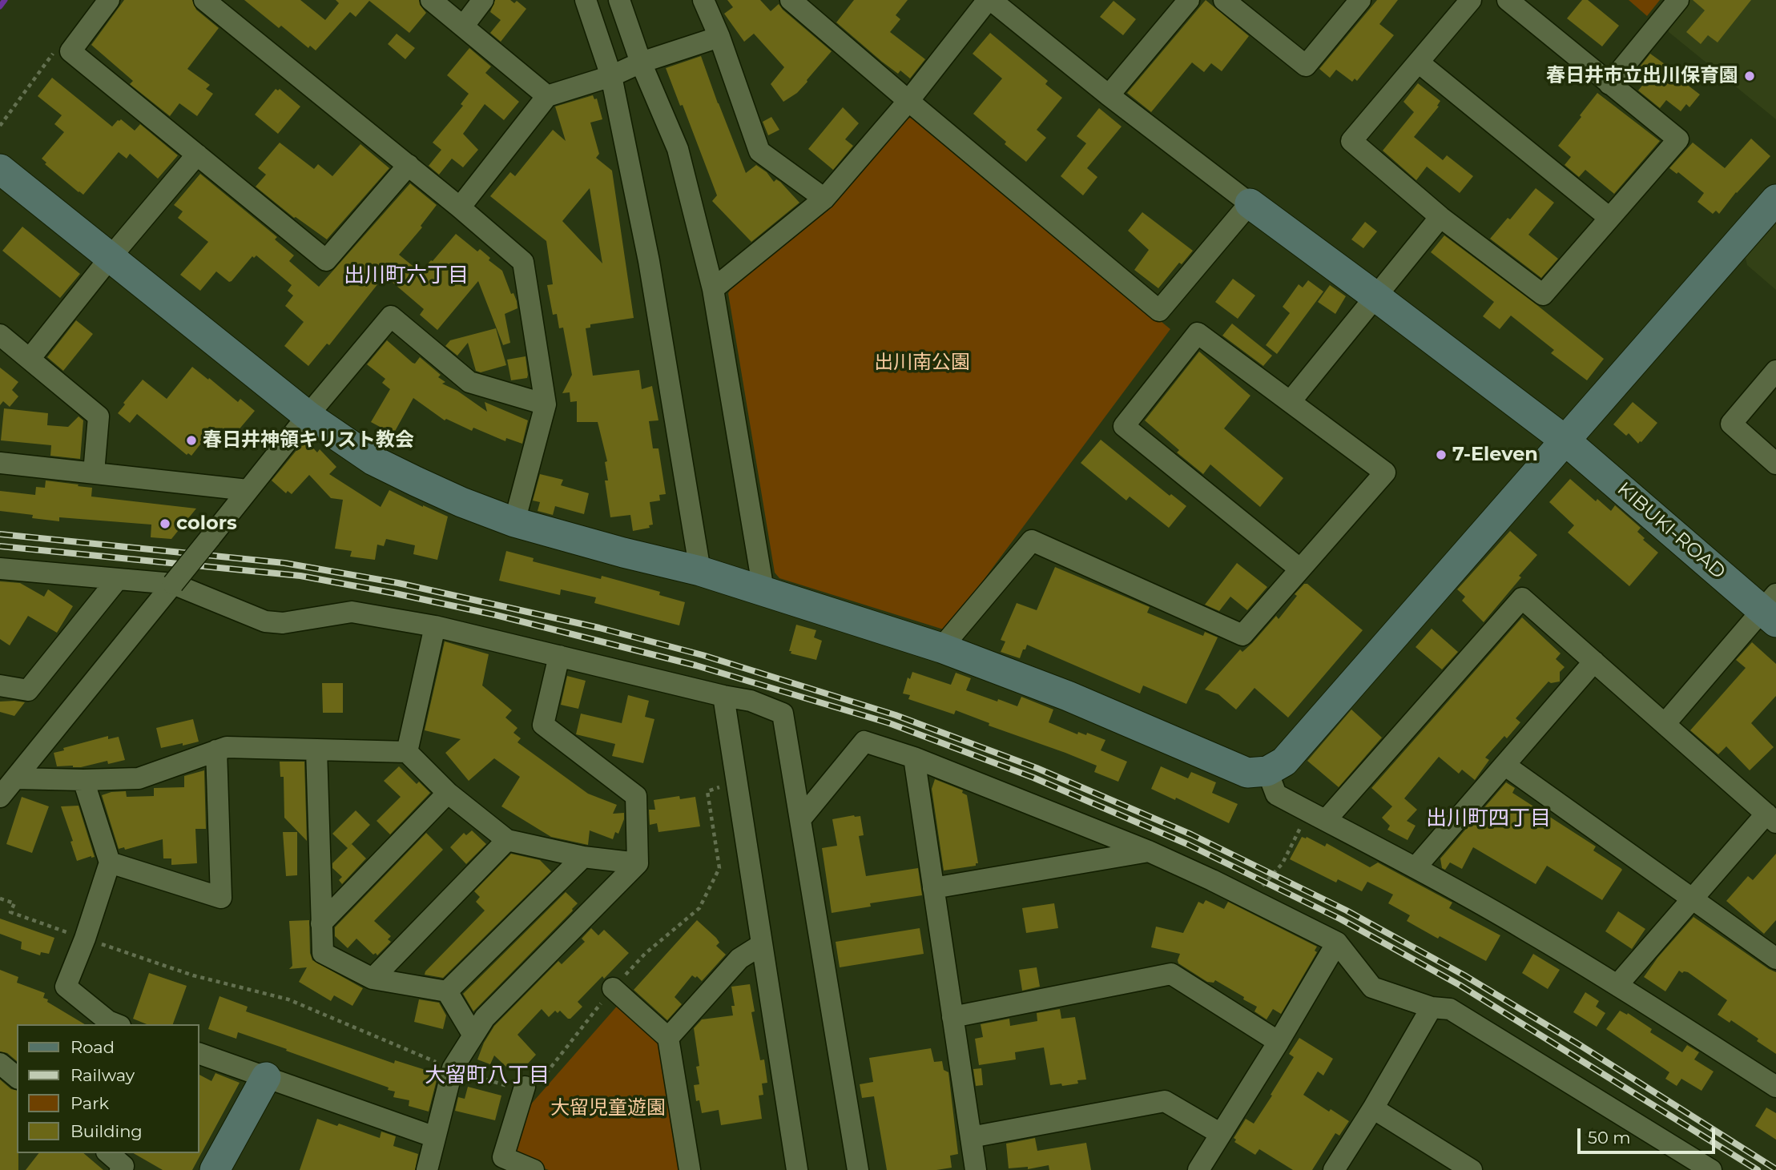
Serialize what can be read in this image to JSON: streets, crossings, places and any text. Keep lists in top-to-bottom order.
{
  "streets": {
    "street": ["KIBUKI-ROAD"]
  },
  "districts": ["出川町六丁目", "出川町四丁目", "大留町八丁目"],
  "parks": ["出川南公園", "大留児童遊園"],
  "places": [
    "春日井市立出川保育園",
    "春日井神領キリスト教会",
    "7-Eleven",
    "colors"
  ],
  "legend": [
    "Road",
    "Railway",
    "Park",
    "Building"
  ],
  "scale_bar": "50 m"
}
